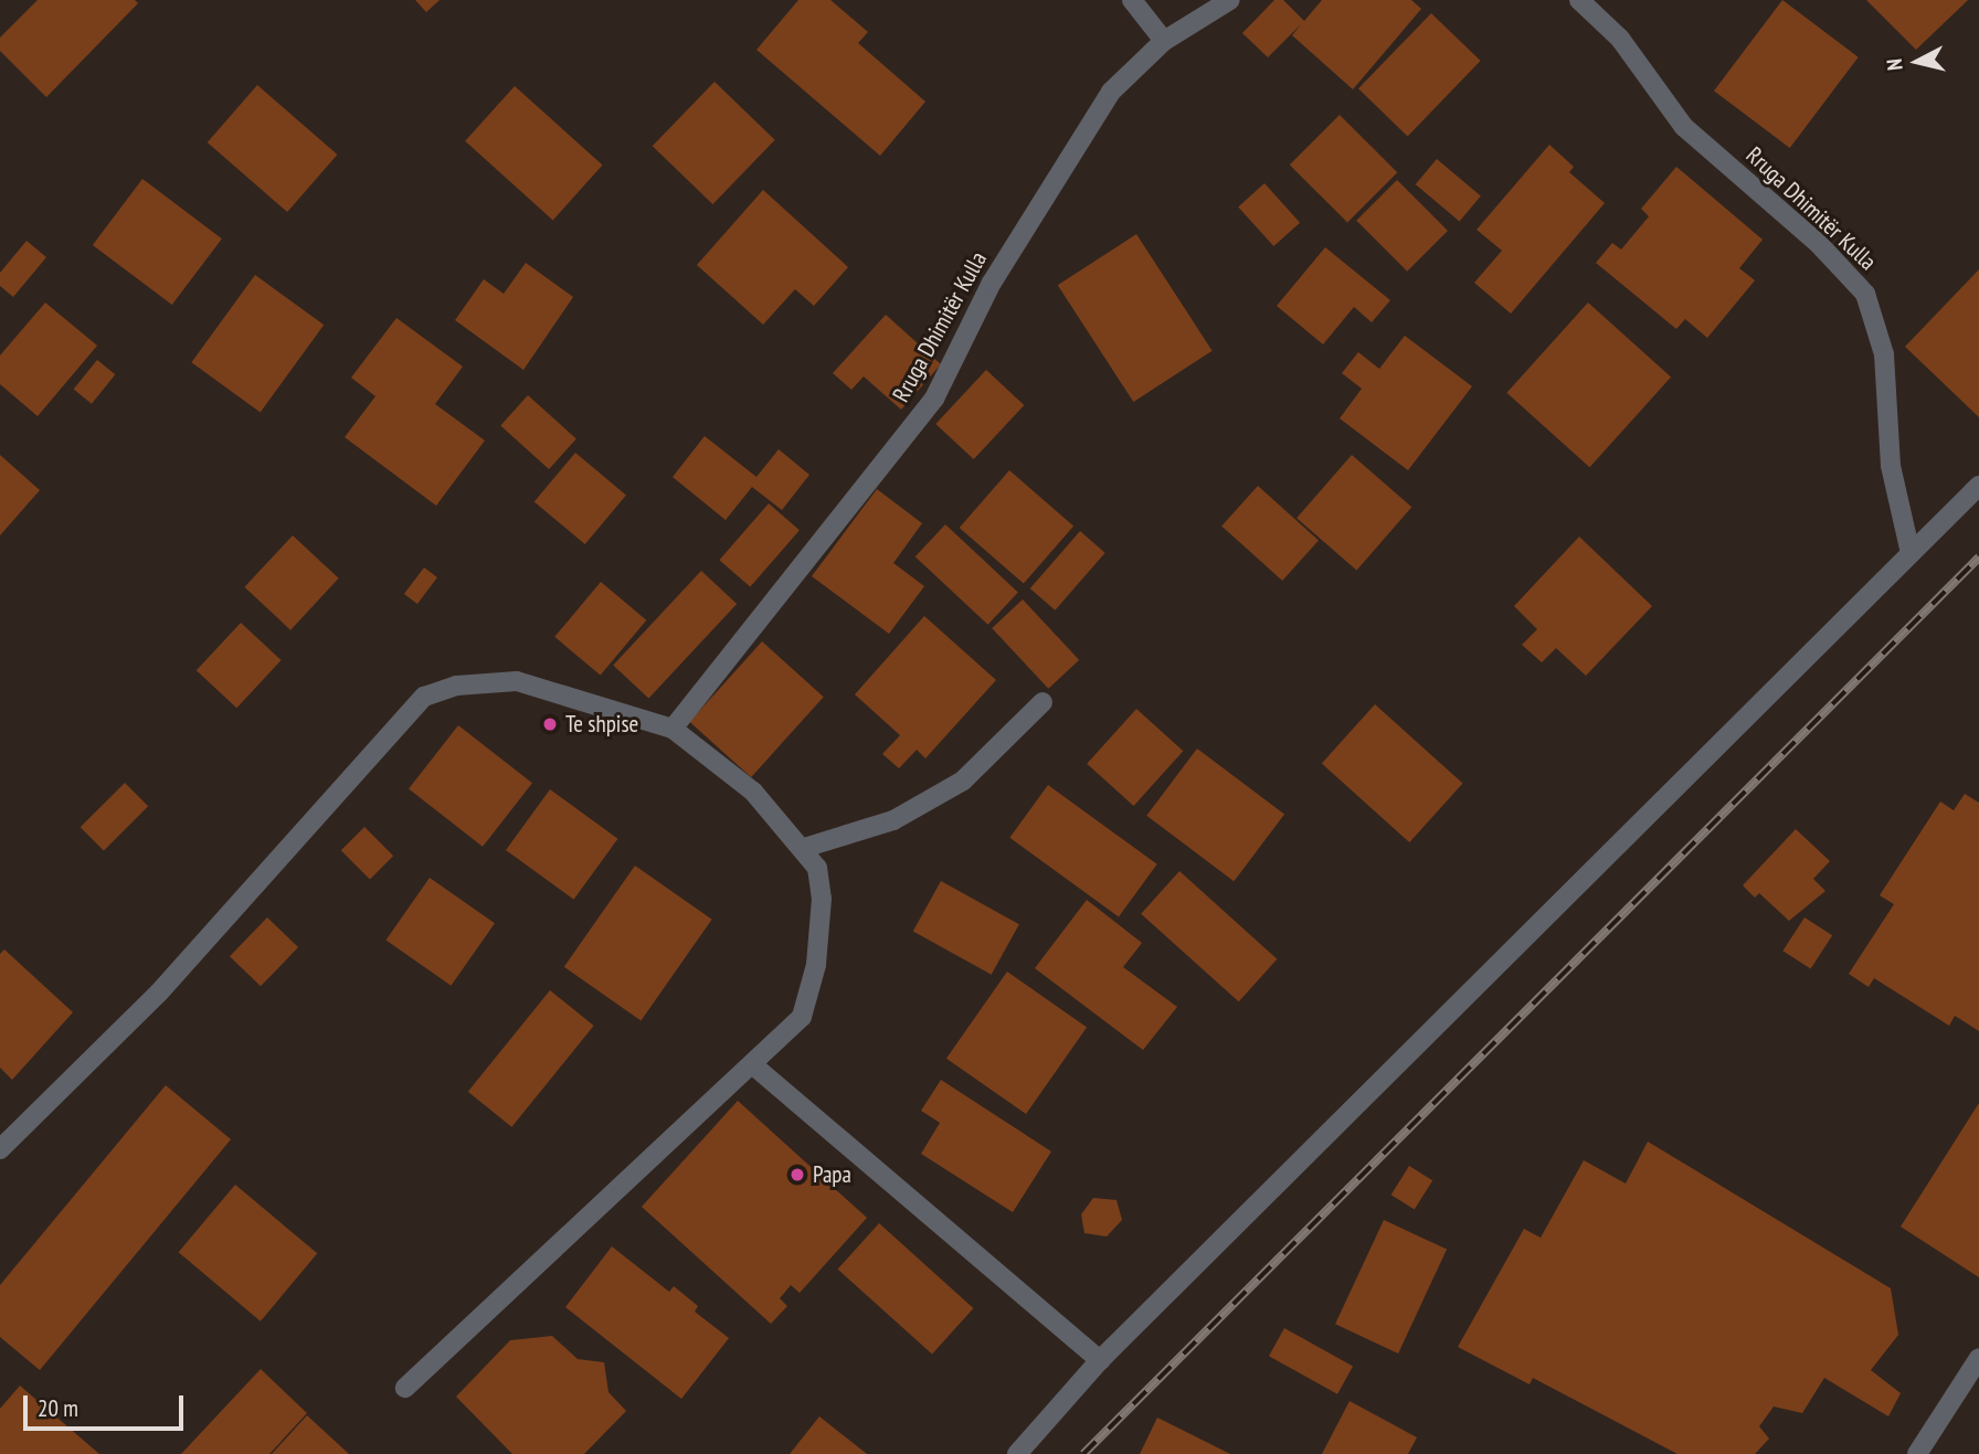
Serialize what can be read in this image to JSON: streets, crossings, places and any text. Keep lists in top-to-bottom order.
{
  "streets": {
    "street": ["Rruga Dhimitër Kulla"]
  },
  "places": ["Te shpise", "Papa"],
  "scale_bar": "20 m",
  "north": "left"
}
